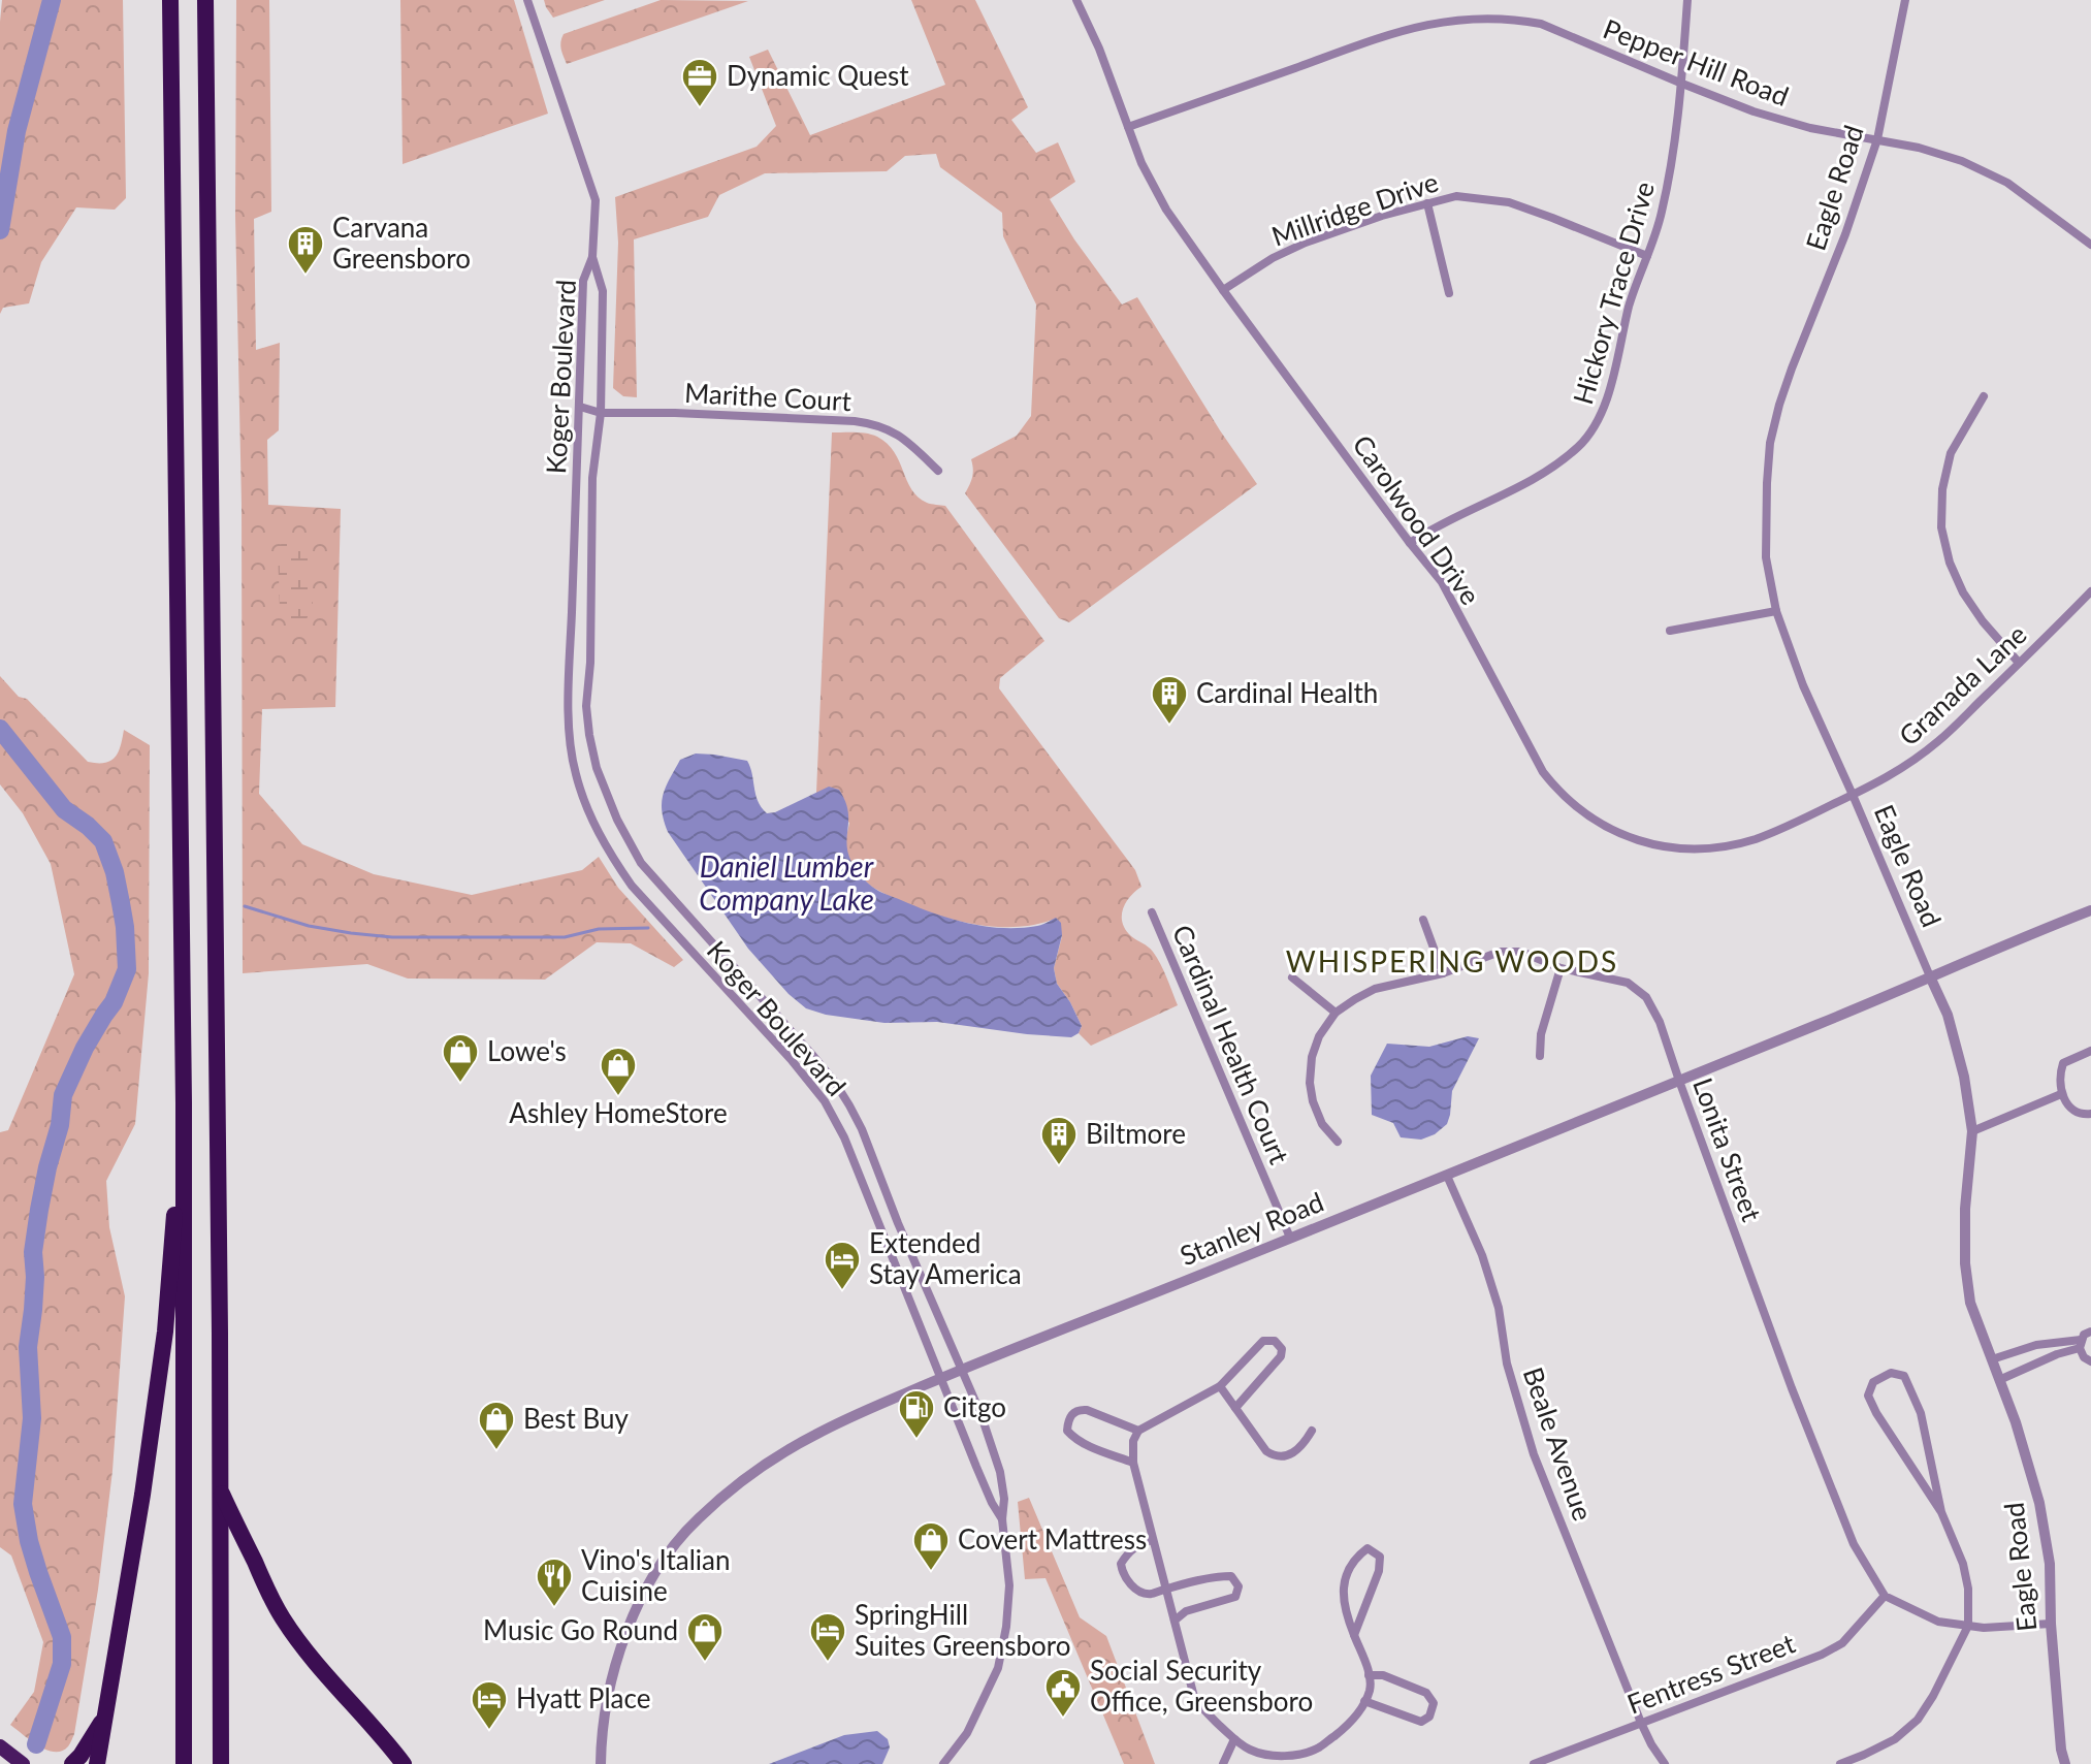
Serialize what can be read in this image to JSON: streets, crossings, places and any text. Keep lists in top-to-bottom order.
{
  "streets": {
    "street": [
      "Pepper Hill Road",
      "Eagle Road",
      "Millridge Drive",
      "Hickory Trace Drive",
      "Koger Boulevard",
      "Marithe Court",
      "Carolwood Drive",
      "Granada Lane",
      "Cardinal Health Court",
      "Lonita Street",
      "Stanley Road",
      "Beale Avenue",
      "Fentress Street"
    ]
  },
  "crossings": [
    ["Pepper Hill Road", "Eagle Road"],
    ["Pepper Hill Road", "Hickory Trace Drive"],
    ["Pepper Hill Road", "Carolwood Drive"],
    ["Eagle Road", "Carolwood Drive"],
    ["Eagle Road", "Granada Lane"],
    ["Eagle Road", "Stanley Road"],
    ["Millridge Drive", "Hickory Trace Drive"],
    ["Millridge Drive", "Carolwood Drive"],
    ["Hickory Trace Drive", "Carolwood Drive"],
    ["Koger Boulevard", "Marithe Court"],
    ["Koger Boulevard", "Stanley Road"],
    ["Carolwood Drive", "Granada Lane"],
    ["Cardinal Health Court", "Stanley Road"],
    ["Lonita Street", "Stanley Road"],
    ["Lonita Street", "Fentress Street"],
    ["Stanley Road", "Beale Avenue"],
    ["Beale Avenue", "Fentress Street"]
  ],
  "districts": ["WHISPERING WOODS"],
  "water": ["Daniel Lumber Company Lake"],
  "places": {
    "office": ["Dynamic Quest"],
    "building": ["Carvana Greensboro", "Cardinal Health", "Biltmore"],
    "shop": [
      "Lowe's",
      "Ashley HomeStore",
      "Best Buy",
      "Covert Mattress",
      "Music Go Round"
    ],
    "hotel": ["Extended Stay America", "SpringHill Suites Greensboro", "Hyatt Place"],
    "fuel station": ["Citgo"],
    "restaurant": ["Vino's Italian Cuisine"],
    "public building": ["Social Security Office, Greensboro"]
  }
}
